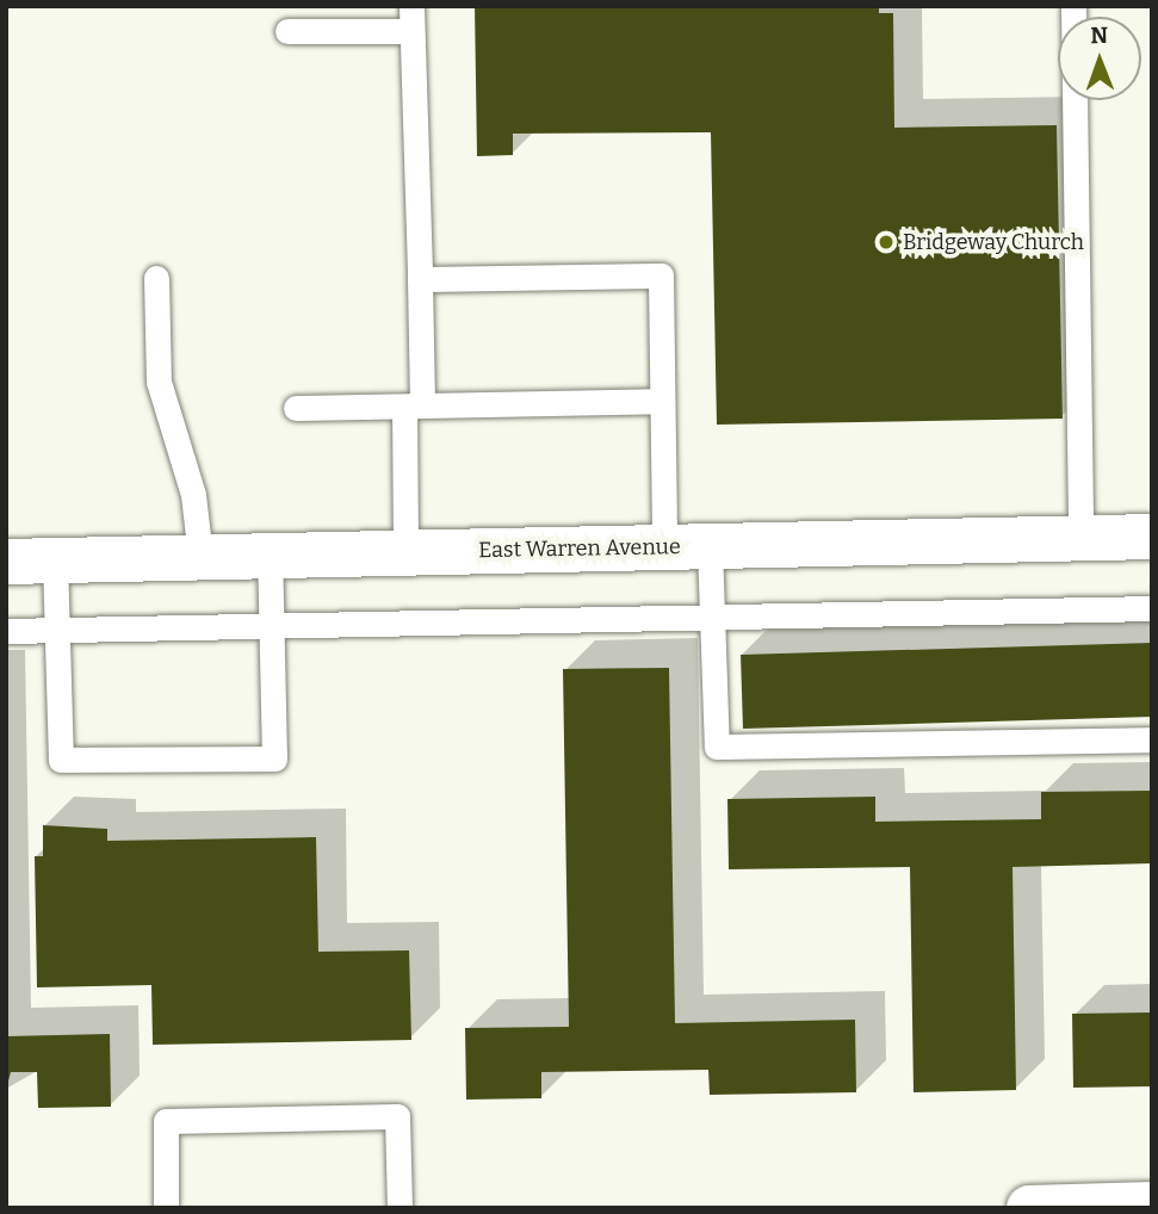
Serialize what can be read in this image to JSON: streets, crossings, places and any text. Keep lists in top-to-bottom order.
{
  "streets": {
    "street": ["East Warren Avenue"]
  },
  "places": ["Bridgeway Church"],
  "north": "top"
}
